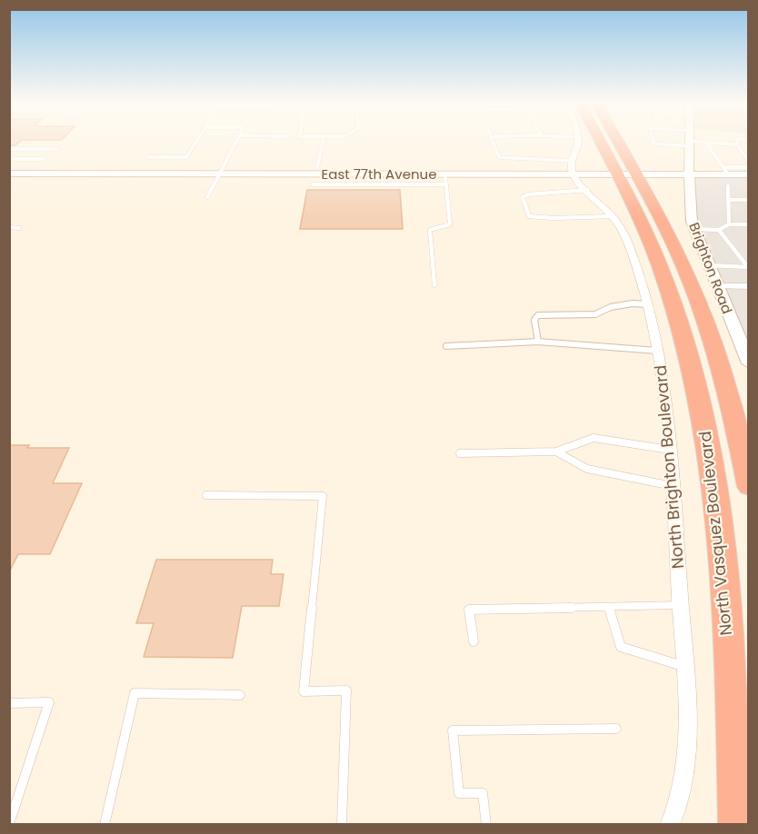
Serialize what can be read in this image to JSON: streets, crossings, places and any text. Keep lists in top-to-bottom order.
{
  "streets": {
    "highway": ["North Vasquez Boulevard"],
    "street": ["East 77th Avenue", "Brighton Road", "North Brighton Boulevard"]
  },
  "crossings": [
    ["East 77th Avenue", "Brighton Road"],
    ["East 77th Avenue", "North Brighton Boulevard"],
    ["East 77th Avenue", "North Vasquez Boulevard"]
  ]
}
